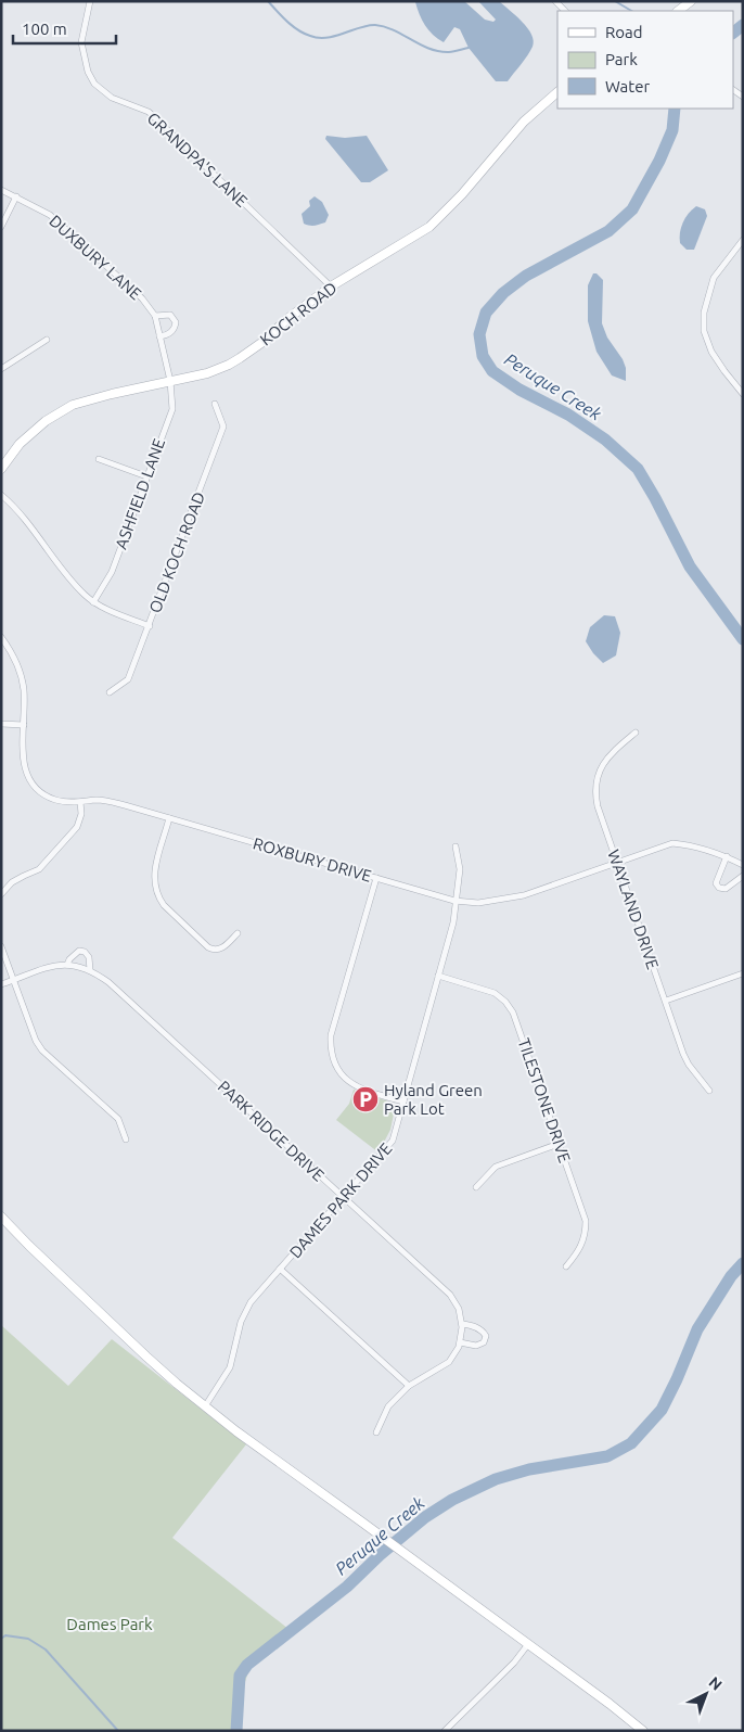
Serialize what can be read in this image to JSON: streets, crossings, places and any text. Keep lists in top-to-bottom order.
{
  "streets": {
    "main road": ["KOCH ROAD"],
    "street": [
      "GRANDPA'S LANE",
      "DUXBURY LANE",
      "ASHFIELD LANE",
      "OLD KOCH ROAD",
      "ROXBURY DRIVE",
      "WAYLAND DRIVE",
      "TILESTONE DRIVE",
      "PARK RIDGE DRIVE",
      "DAMES PARK DRIVE"
    ]
  },
  "crossings": [
    ["GRANDPA'S LANE", "KOCH ROAD"],
    ["DUXBURY LANE", "KOCH ROAD"],
    ["DUXBURY LANE", "ASHFIELD LANE"],
    ["KOCH ROAD", "ASHFIELD LANE"],
    ["ROXBURY DRIVE", "WAYLAND DRIVE"],
    ["ROXBURY DRIVE", "DAMES PARK DRIVE"],
    ["TILESTONE DRIVE", "DAMES PARK DRIVE"],
    ["PARK RIDGE DRIVE", "DAMES PARK DRIVE"]
  ],
  "water": ["Peruque Creek"],
  "parks": ["Dames Park"],
  "places": {
    "parking": ["Hyland Green Park Lot"]
  },
  "legend": ["Road", "Park", "Water"],
  "scale_bar": "100 m",
  "north": "top right"
}
